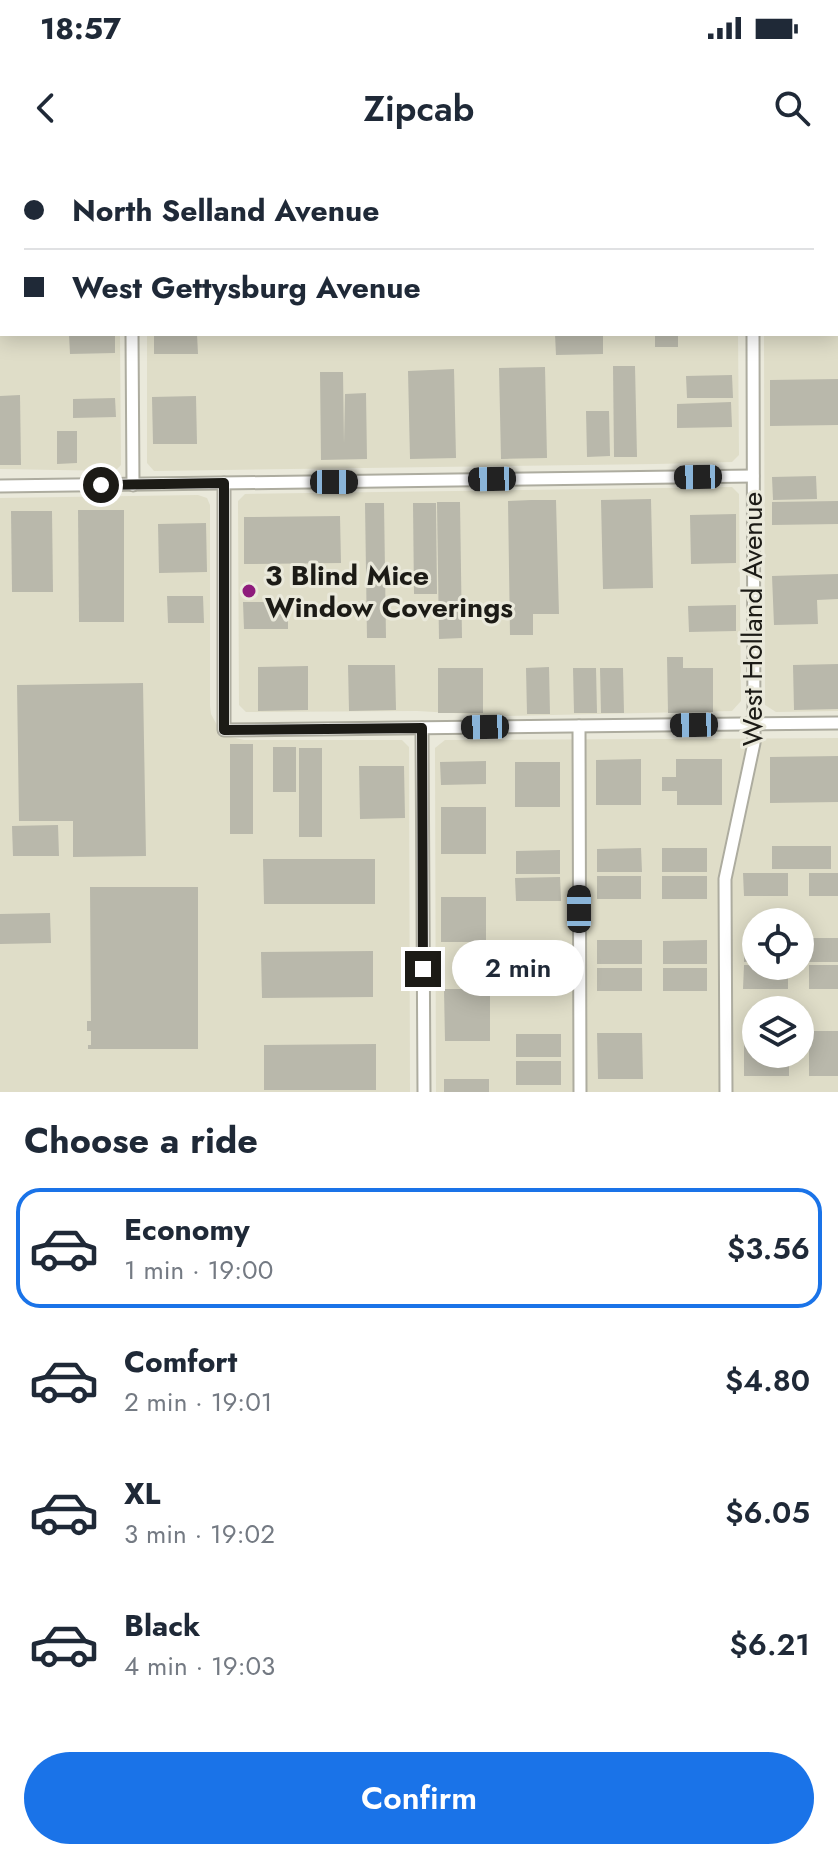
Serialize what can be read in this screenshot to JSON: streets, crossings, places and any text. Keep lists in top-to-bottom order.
{
  "streets": {
    "street": ["West Holland Avenue"]
  },
  "places": ["3 Blind Mice Window Coverings"],
  "page": {
    "status": "18:57",
    "header": "Zipcab",
    "banner": ["North Selland Avenue", "West Gettysburg Avenue"],
    "bubble": "2 min",
    "heading": "Choose a ride",
    "list": [
      {
        "name": "Economy",
        "note": "1 min · 19:00",
        "value": "$3.56"
      },
      {
        "name": "Comfort",
        "note": "2 min · 19:01",
        "value": "$4.80"
      },
      {
        "name": "XL",
        "note": "3 min · 19:02",
        "value": "$6.05"
      },
      {
        "name": "Black",
        "note": "4 min · 19:03",
        "value": "$6.21"
      }
    ],
    "buttons": "Confirm"
  }
}
